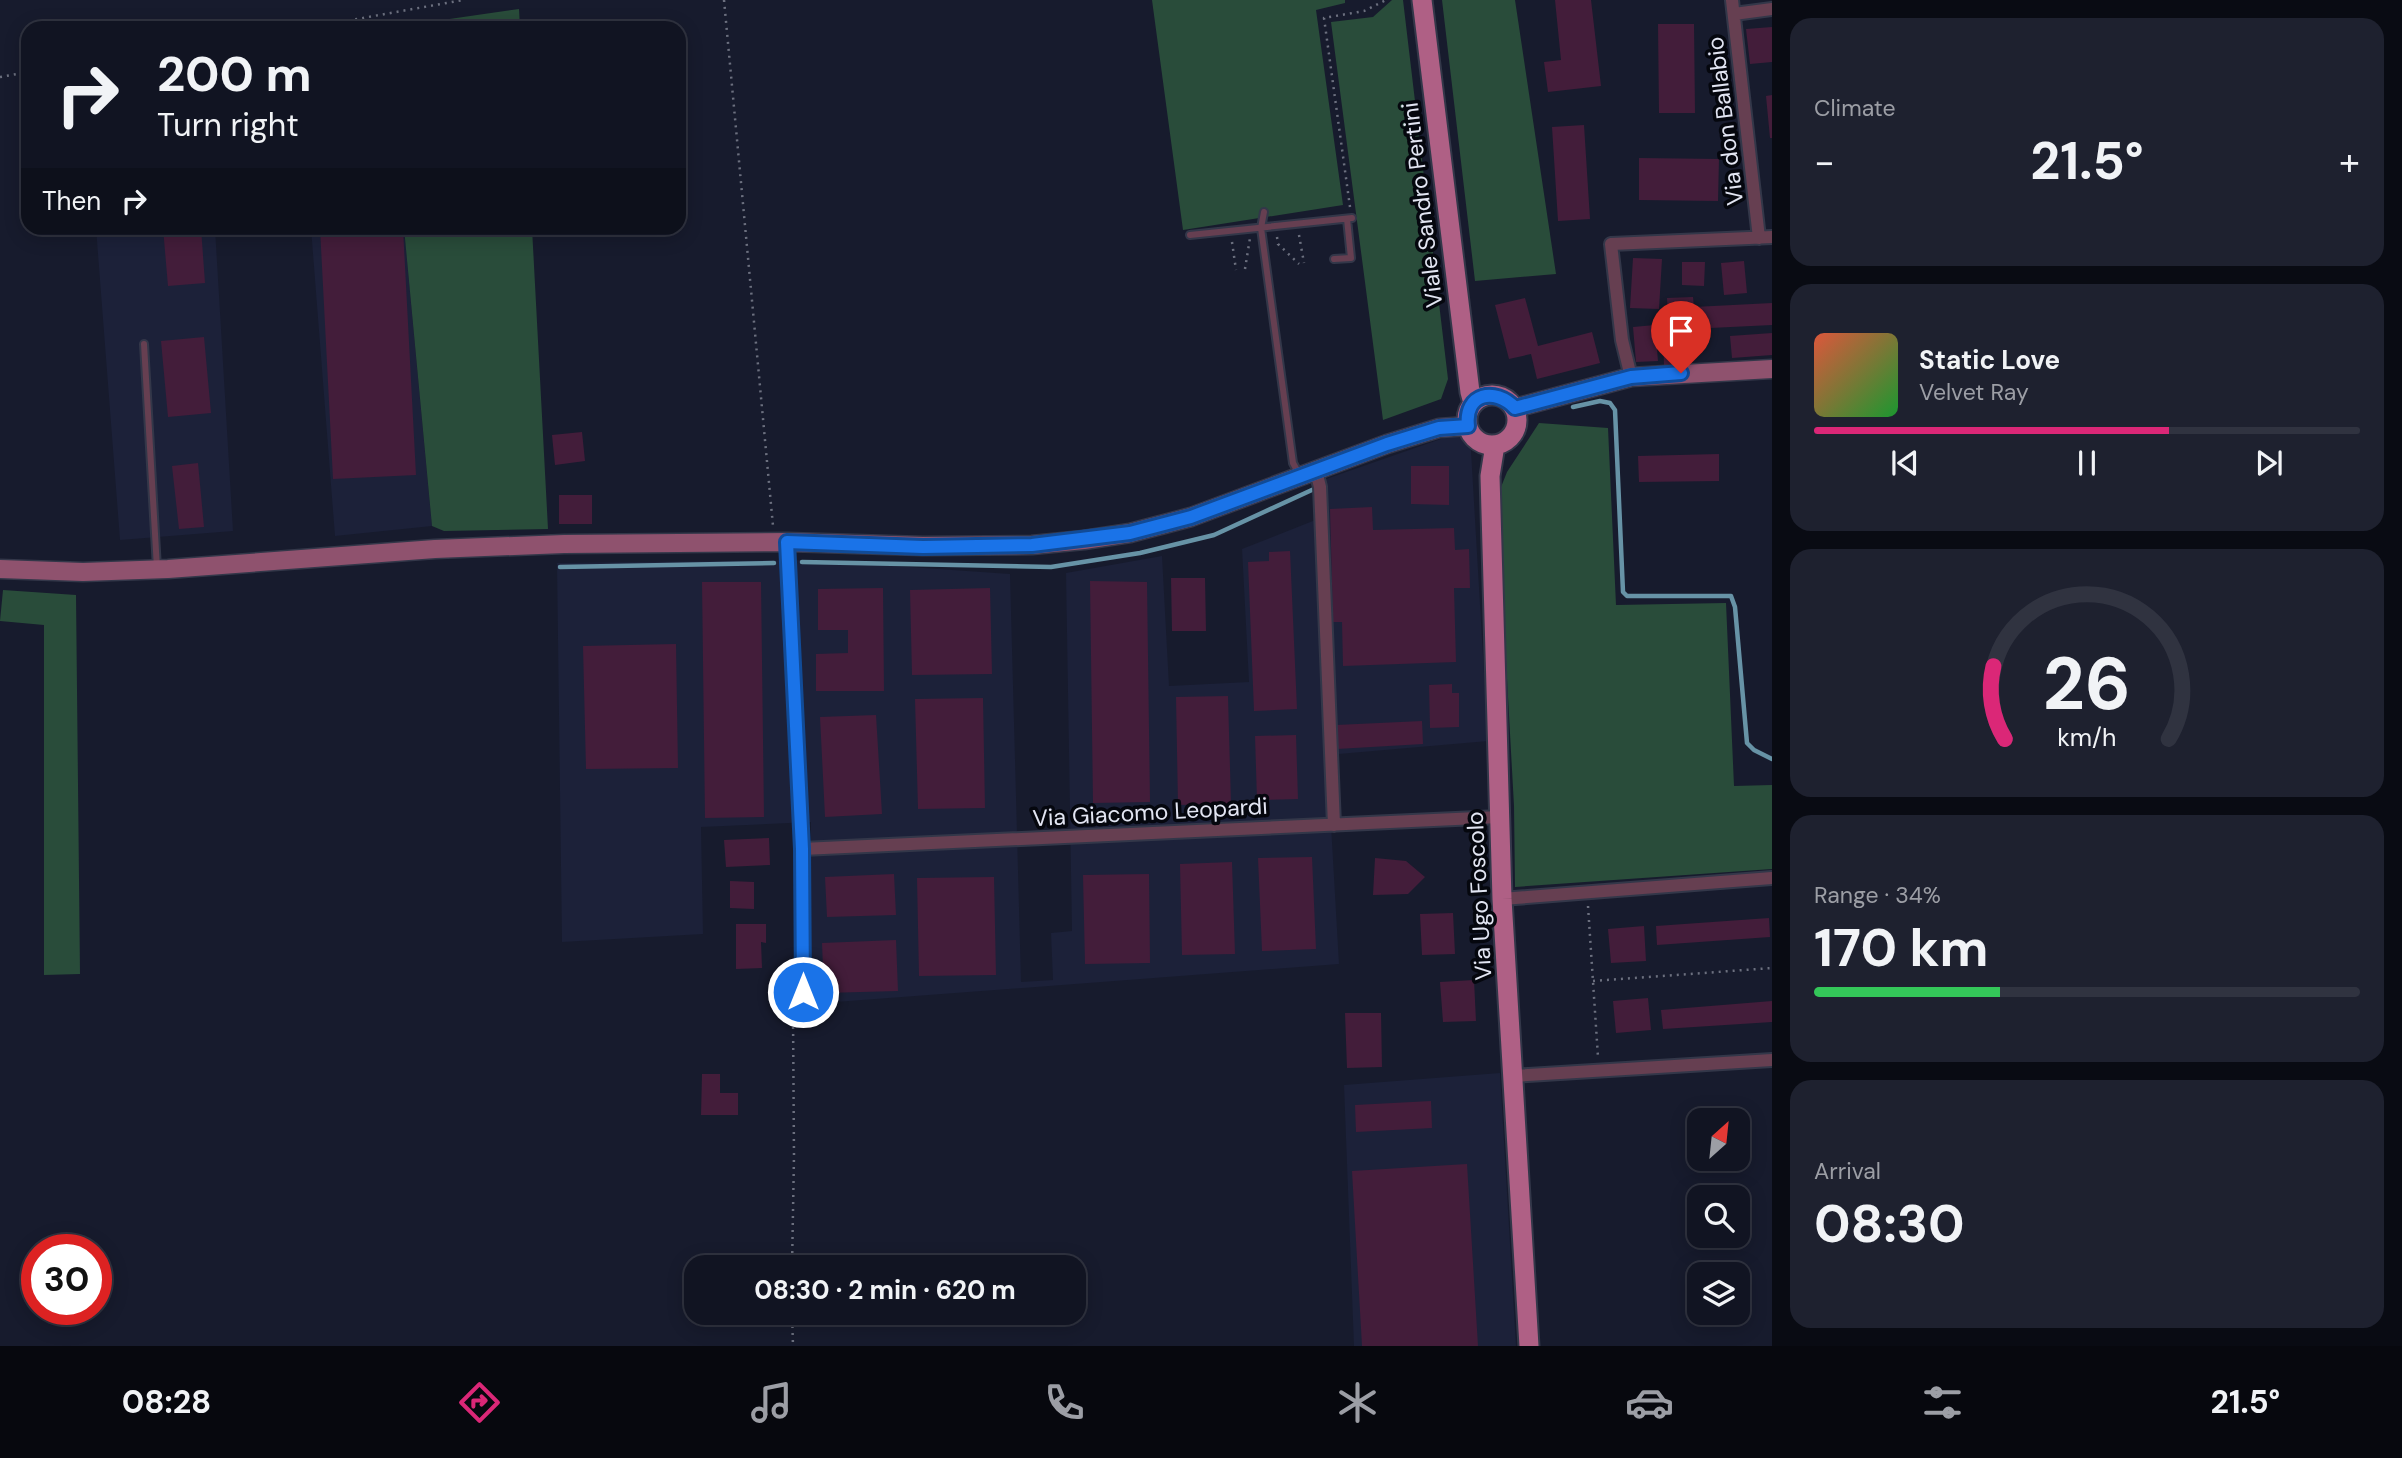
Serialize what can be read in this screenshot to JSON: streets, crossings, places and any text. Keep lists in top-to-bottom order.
{
  "streets": {
    "main road": ["Viale Sandro Pertini", "Via Ugo Foscolo"],
    "street": ["Via don Ballabio", "Via Giacomo Leopardi"]
  },
  "crossings": [
    ["Viale Sandro Pertini", "Via Ugo Foscolo"],
    ["Via Giacomo Leopardi", "Via Ugo Foscolo"]
  ],
  "north": "top right",
  "page": {
    "tile": [
      "Climate",
      ["Range · 34%", "170 km"],
      ["Arrival", "08:30"]
    ],
    "turn": ["200 m", "Turn right"],
    "heat": ["−", "21.5°", "+"],
    "then": "Then",
    "song": ["Static Love", "Velvet Ray"],
    "limit": "30",
    "trip": "08:30 · 2 min · 620 m",
    "tabs": ["08:28", "21.5°"],
    "gauge": ["26", "km/h"]
  }
}
